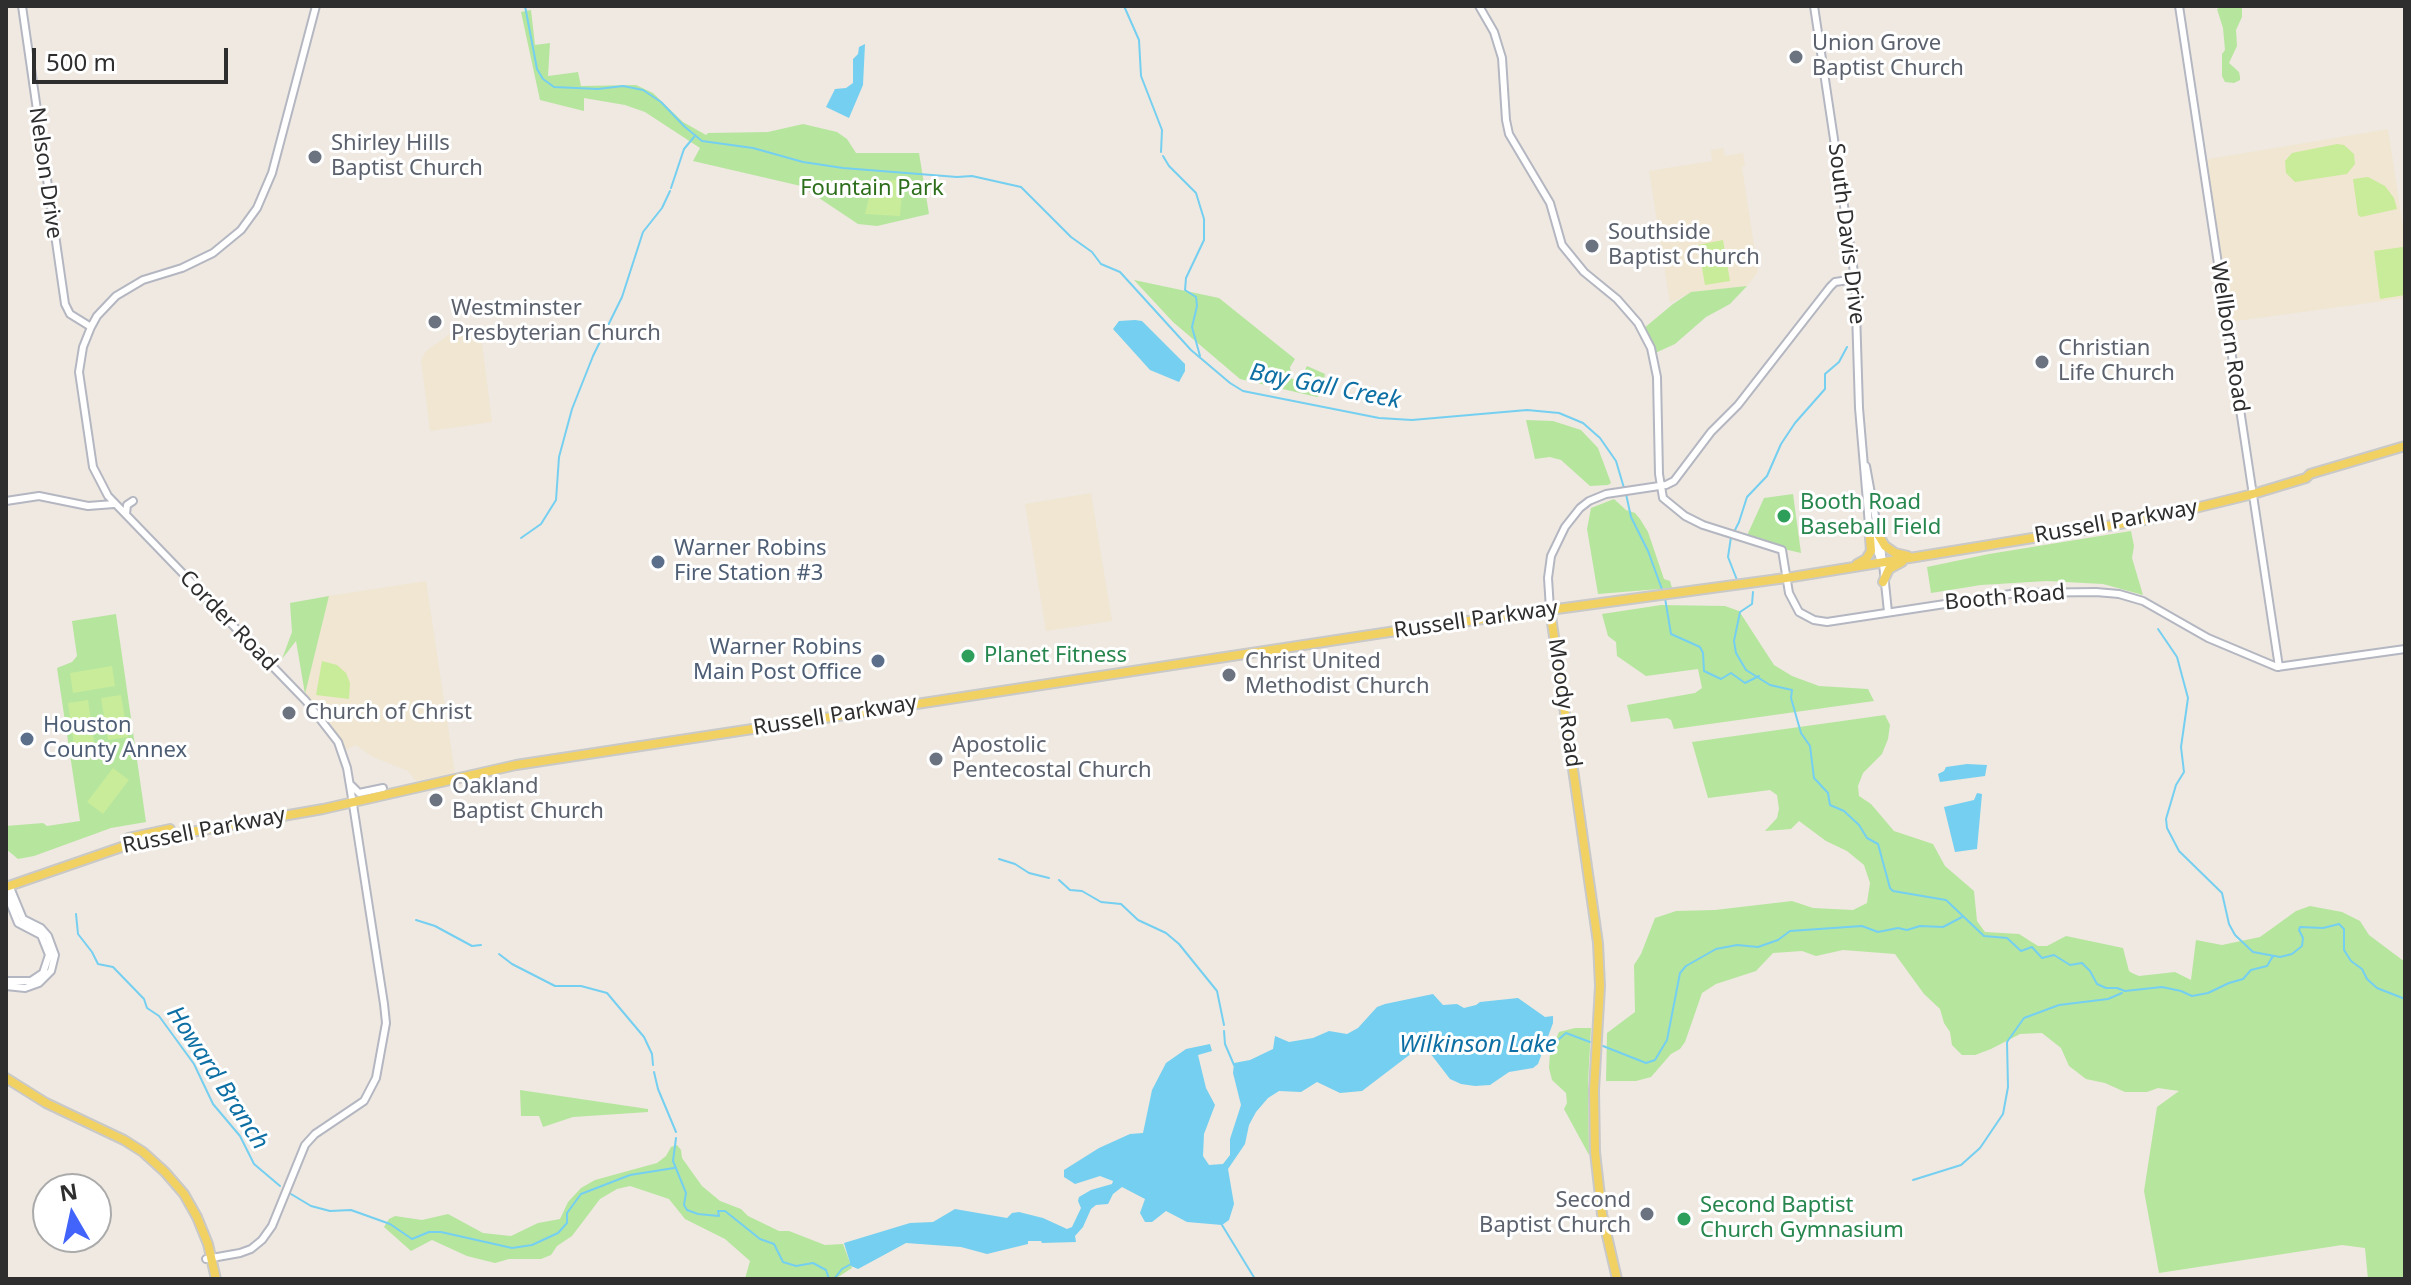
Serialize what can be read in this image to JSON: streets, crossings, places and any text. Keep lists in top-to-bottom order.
{
  "streets": {
    "main road": ["Russell Parkway", "Moody Road"],
    "street": [
      "Nelson Drive",
      "South Davis Drive",
      "Wellborn Road",
      "Booth Road",
      "Corder Road"
    ]
  },
  "crossings": [
    ["Nelson Drive", "Corder Road"],
    ["South Davis Drive", "Russell Parkway"],
    ["South Davis Drive", "Booth Road"],
    ["Wellborn Road", "Russell Parkway"],
    ["Wellborn Road", "Booth Road"],
    ["Russell Parkway", "Booth Road"],
    ["Russell Parkway", "Corder Road"],
    ["Russell Parkway", "Moody Road"],
    ["Booth Road", "Moody Road"]
  ],
  "water": ["Bay Gall Creek", "Wilkinson Lake", "Howard Branch"],
  "parks": ["Fountain Park"],
  "places": [
    "Union Grove Baptist Church",
    "Shirley Hills Baptist Church",
    "Southside Baptist Church",
    "Westminster Presbyterian Church",
    "Christian Life Church",
    "Booth Road Baseball Field",
    "Warner Robins Fire Station #3",
    "Planet Fitness",
    "Warner Robins Main Post Office",
    "Christ United Methodist Church",
    "Church of Christ",
    "Houston County Annex",
    "Apostolic Pentecostal Church",
    "Oakland Baptist Church",
    "Second Baptist Church",
    "Second Baptist Church Gymnasium"
  ],
  "scale_bar": "500 m",
  "north": "top"
}
